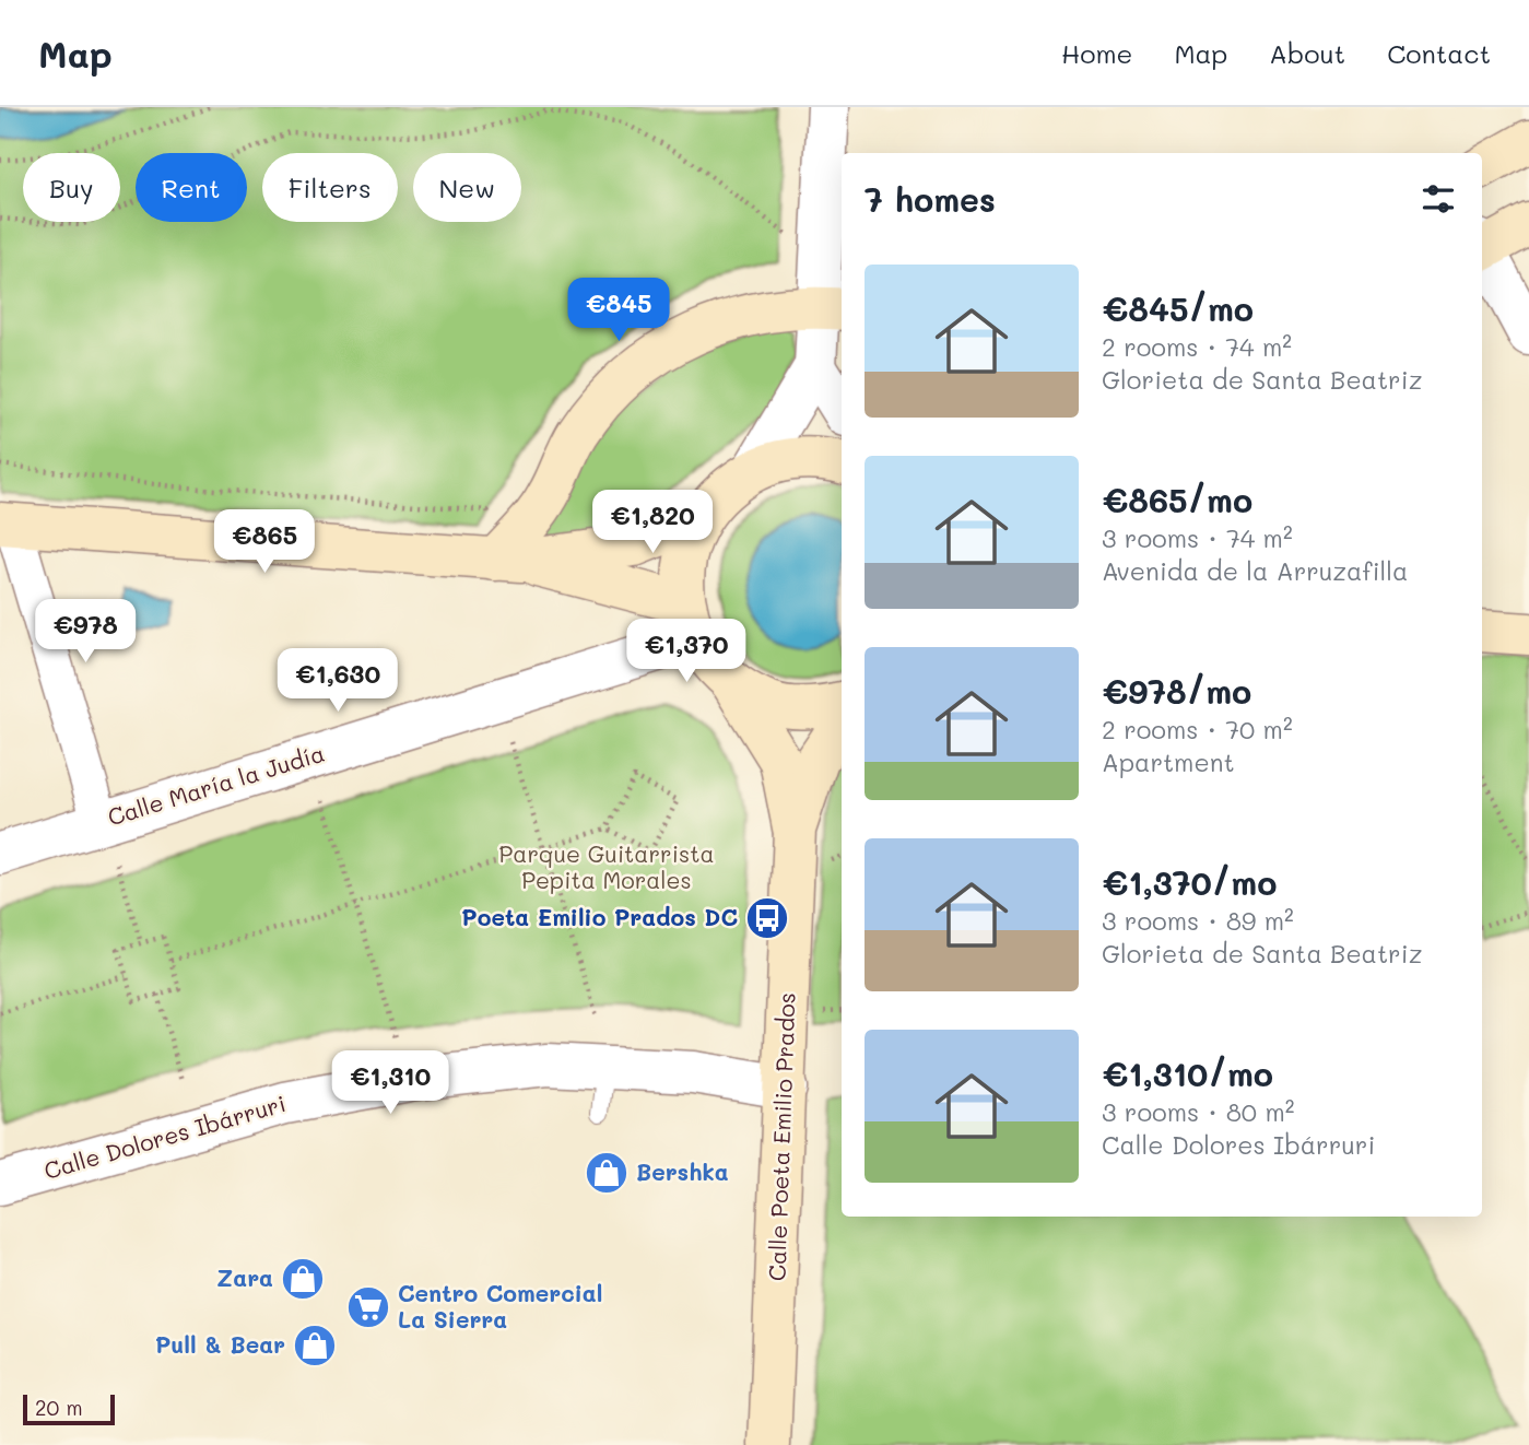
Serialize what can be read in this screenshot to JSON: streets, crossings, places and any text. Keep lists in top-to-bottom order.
{
  "streets": {
    "main road": ["Calle Poeta Emilio Prados"],
    "street": ["Calle María la Judía", "Calle Dolores Ibárruri"]
  },
  "crossings": [
    ["Calle Poeta Emilio Prados", "Calle Dolores Ibárruri"]
  ],
  "parks": ["Parque Guitarrista Pepita Morales"],
  "places": {
    "bus stop": ["Poeta Emilio Prados DC"],
    "shop": ["Bershka", "Zara", "Pull & Bear"],
    "supermarket": ["Centro Comercial La Sierra"]
  },
  "scale_bar": "20 m",
  "page": {
    "header": "Map",
    "nav": [
      "Home",
      "Map",
      "About",
      "Contact"
    ],
    "chip": [
      "Buy",
      "Rent",
      "Filters",
      "New"
    ],
    "heading": "7 homes",
    "list": [
      {
        "name": "€845/mo",
        "note": "2 rooms · 74 m² · Glorieta de Santa Beatriz"
      },
      {
        "name": "€865/mo",
        "note": "3 rooms · 74 m² · Avenida de la Arruzafilla"
      },
      {
        "name": "€978/mo",
        "note": "2 rooms · 70 m² · Apartment"
      },
      {
        "name": "€1,370/mo",
        "note": "3 rooms · 89 m² · Glorieta de Santa Beatriz"
      },
      {
        "name": "€1,310/mo",
        "note": "3 rooms · 80 m² · Calle Dolores Ibárruri"
      }
    ],
    "price": [
      "€845",
      "€1,820",
      "€865",
      "€978",
      "€1,370",
      "€1,630",
      "€1,310"
    ],
    "scale": "20 m"
  }
}
